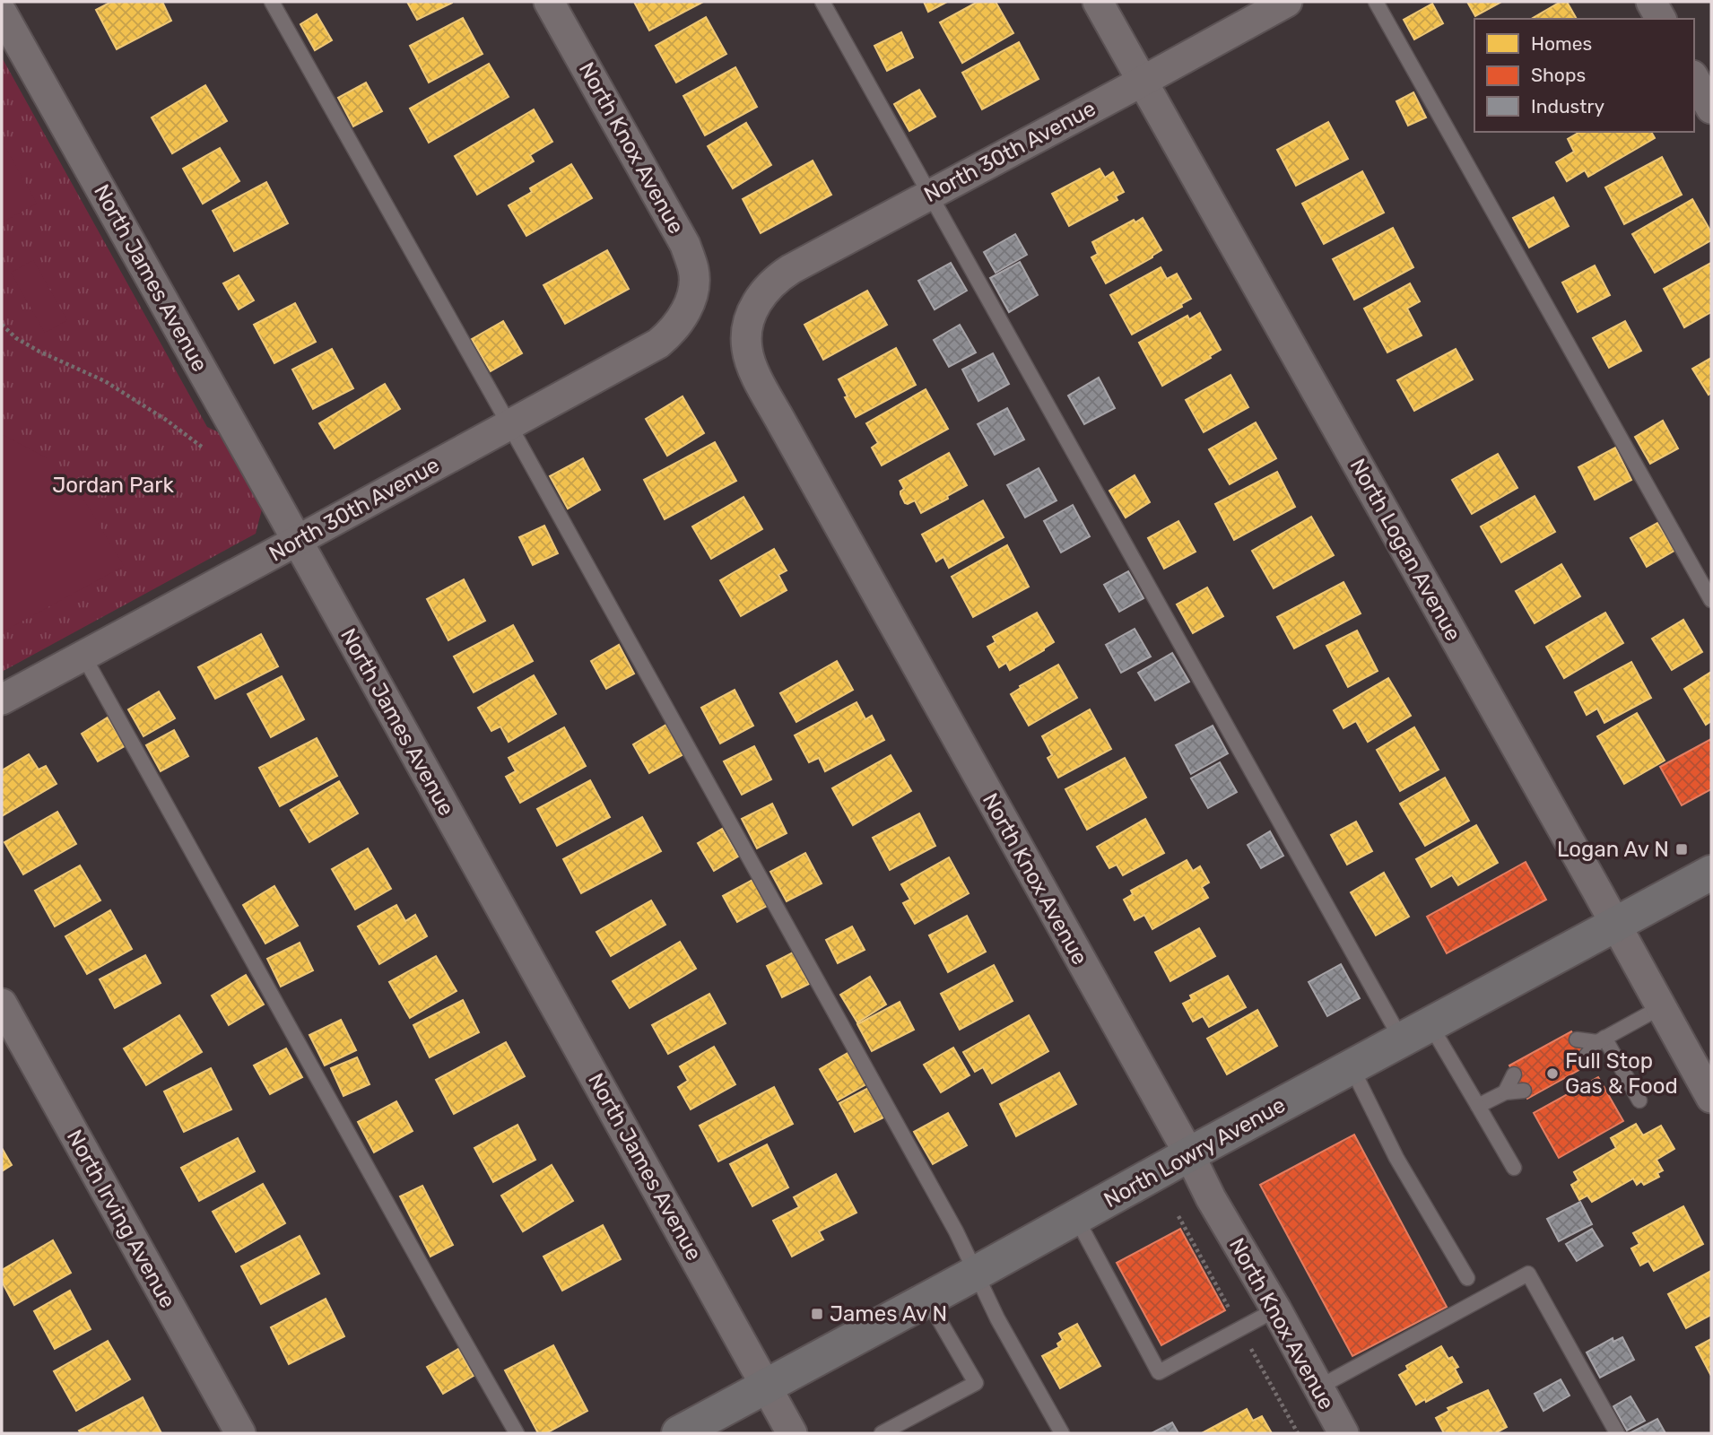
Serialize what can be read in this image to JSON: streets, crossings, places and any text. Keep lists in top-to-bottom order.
{
  "streets": {
    "main road": ["North Lowry Avenue"],
    "street": [
      "North Knox Avenue",
      "North 30th Avenue",
      "North James Avenue",
      "North Logan Avenue",
      "North Irving Avenue"
    ]
  },
  "crossings": [
    ["North Knox Avenue", "North 30th Avenue"],
    ["North Knox Avenue", "North Lowry Avenue"],
    ["North 30th Avenue", "North James Avenue"],
    ["North 30th Avenue", "North Logan Avenue"],
    ["North James Avenue", "North Lowry Avenue"],
    ["North Logan Avenue", "North Lowry Avenue"]
  ],
  "parks": ["Jordan Park"],
  "places": {
    "transit": ["Logan Av N", "James Av N"],
    "other": ["Full Stop Gas & Food"]
  },
  "legend": ["Homes", "Shops", "Industry"]
}
